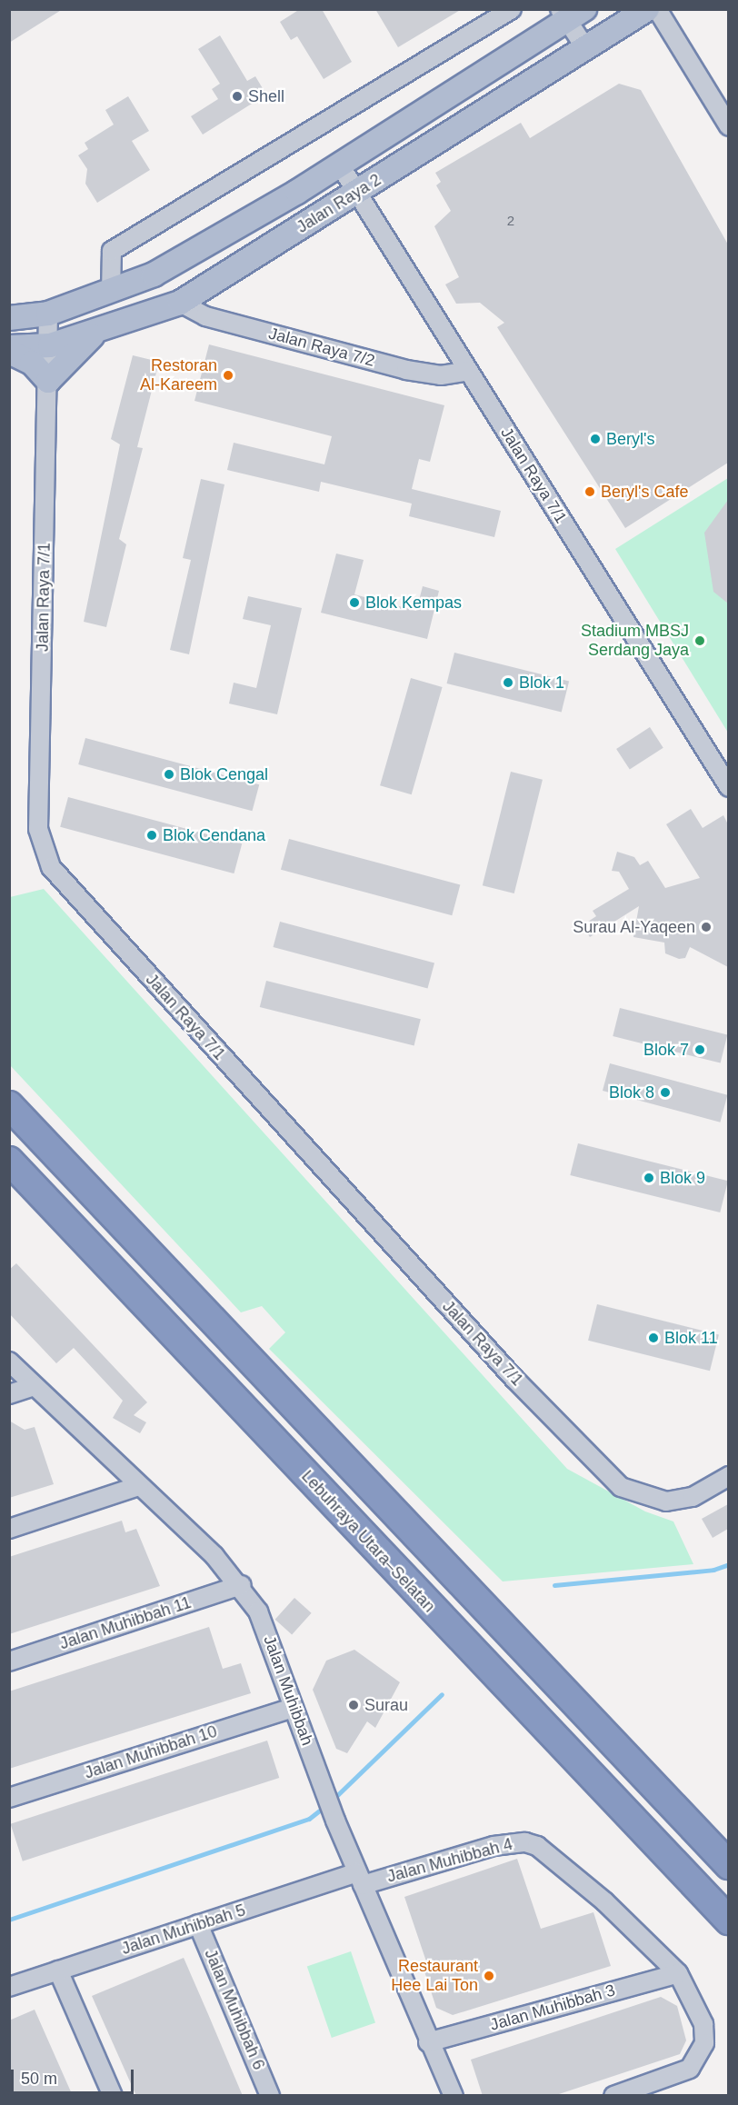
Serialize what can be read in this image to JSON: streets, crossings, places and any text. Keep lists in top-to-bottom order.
{
  "streets": {
    "highway": ["Lebuhraya Utara–Selatan"],
    "main road": ["Jalan Raya 2"],
    "street": [
      "Jalan Raya 7/2",
      "Jalan Raya 7/1",
      "Jalan Muhibbah 11",
      "Jalan Muhibbah",
      "Jalan Muhibbah 10",
      "Jalan Muhibbah 4",
      "Jalan Muhibbah 5",
      "Jalan Muhibbah 3",
      "Jalan Muhibbah 6"
    ]
  },
  "crossings": [
    ["Jalan Raya 2", "Jalan Raya 7/2"],
    ["Jalan Raya 2", "Jalan Raya 7/1"],
    ["Jalan Raya 7/2", "Jalan Raya 7/1"],
    ["Jalan Muhibbah 11", "Jalan Muhibbah"],
    ["Jalan Muhibbah", "Jalan Muhibbah 10"],
    ["Jalan Muhibbah", "Jalan Muhibbah 4"],
    ["Jalan Muhibbah", "Jalan Muhibbah 5"],
    ["Jalan Muhibbah", "Jalan Muhibbah 3"],
    ["Jalan Muhibbah 4", "Jalan Muhibbah 5"],
    ["Jalan Muhibbah 4", "Jalan Muhibbah 3"],
    ["Jalan Muhibbah 5", "Jalan Muhibbah 6"]
  ],
  "places": [
    "Shell",
    "Restoran Al-Kareem",
    "Beryl's",
    "Beryl's Cafe",
    "Blok Kempas",
    "Stadium MBSJ Serdang Jaya",
    "Blok 1",
    "Blok Cengal",
    "Blok Cendana",
    "Surau Al-Yaqeen",
    "Blok 7",
    "Blok 8",
    "Blok 9",
    "Blok 11",
    "Surau",
    "Restaurant Hee Lai Ton"
  ],
  "house_numbers": ["2"],
  "scale_bar": "50 m"
}
